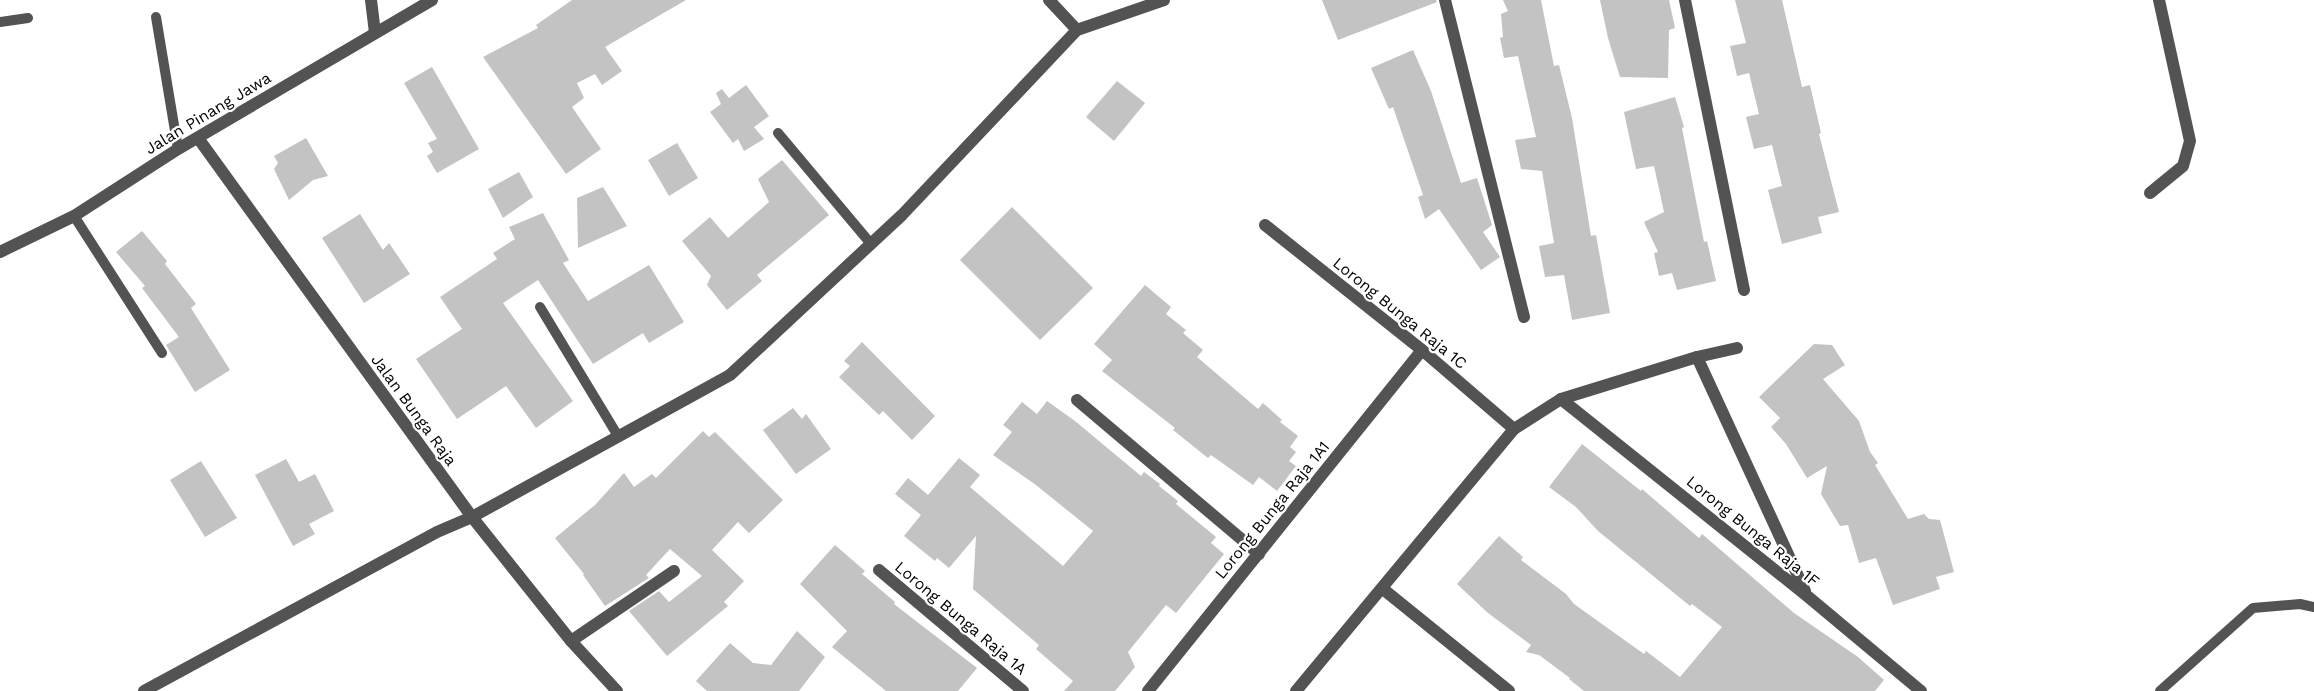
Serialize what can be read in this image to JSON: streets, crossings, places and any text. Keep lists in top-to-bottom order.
{
  "streets": {
    "street": [
      "Jalan Pinang Jawa",
      "Lorong Bunga Raja 1C",
      "Jalan Bunga Raja",
      "Lorong Bunga Raja 1A1",
      "Lorong Bunga Raja 1F",
      "Lorong Bunga Raja 1A"
    ]
  },
  "crossings": [
    ["Jalan Pinang Jawa", "Jalan Bunga Raja"],
    ["Lorong Bunga Raja 1C", "Lorong Bunga Raja 1A1"]
  ]
}
